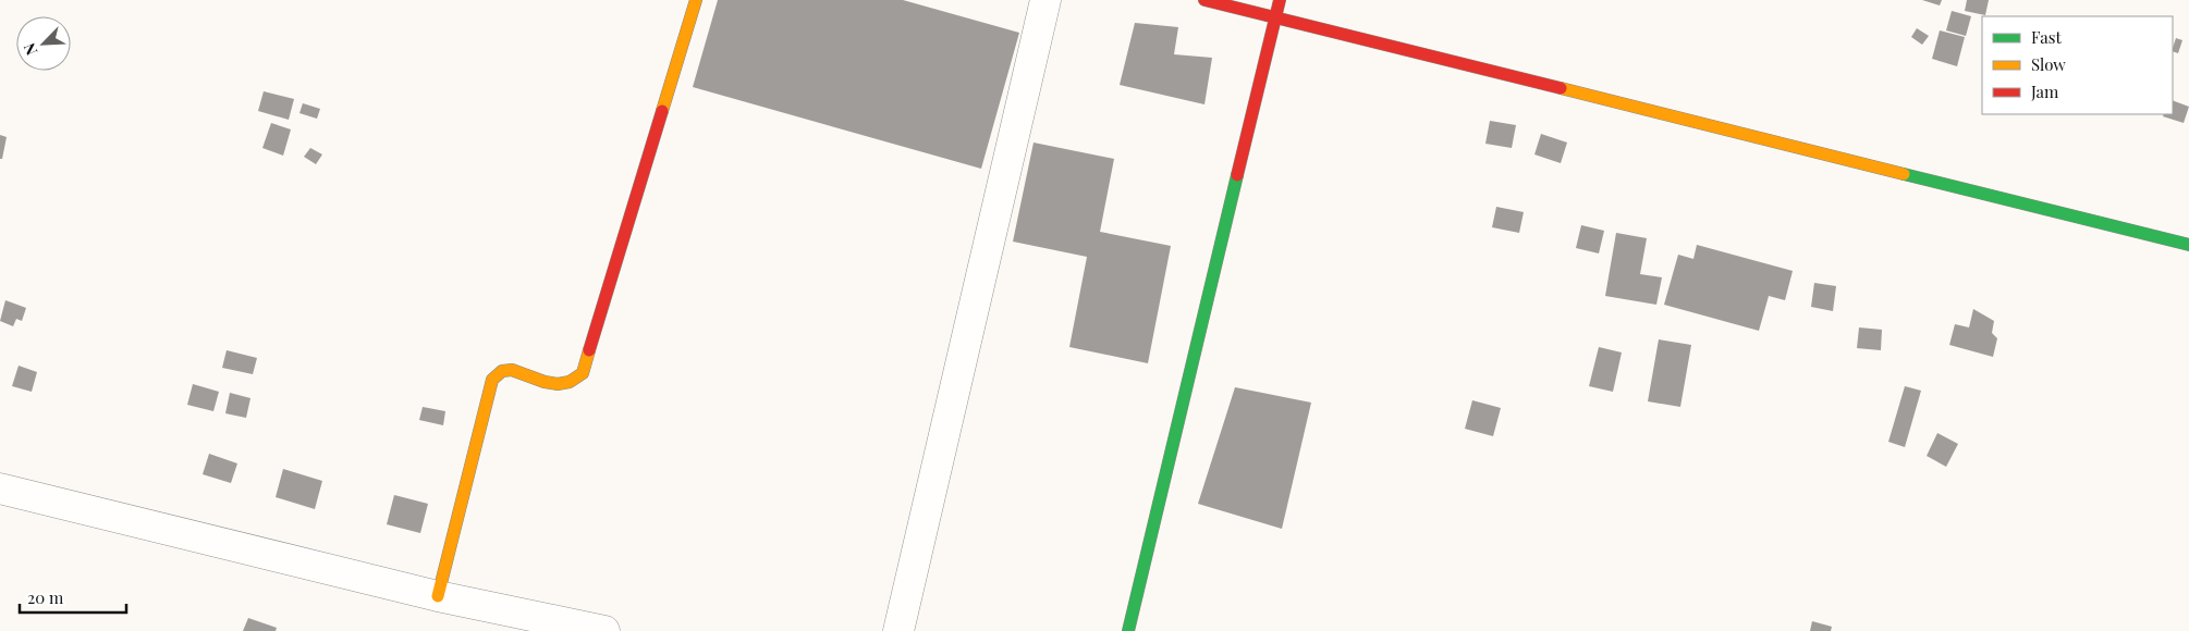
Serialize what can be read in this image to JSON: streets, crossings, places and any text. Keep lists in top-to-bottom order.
{
  "legend": ["Fast", "Slow", "Jam"],
  "scale_bar": "20 m",
  "north": "bottom left"
}
